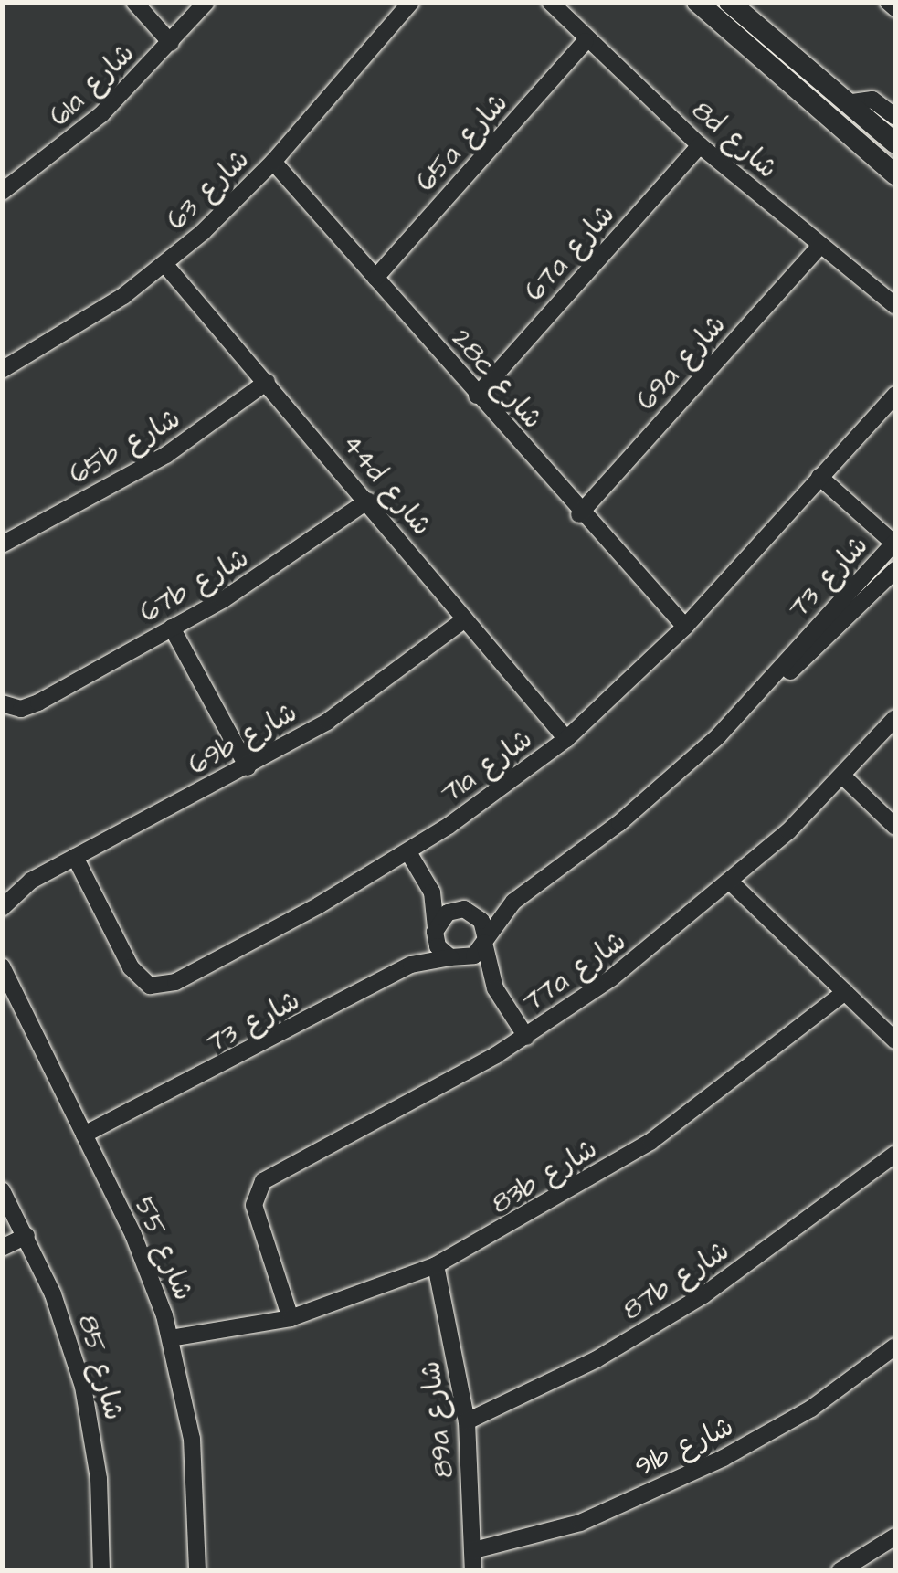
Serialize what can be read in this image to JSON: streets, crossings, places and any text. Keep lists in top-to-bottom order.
{
  "streets": {
    "street": [
      "61a شارع",
      "8d شارع",
      "65a شارع",
      "شارع 63",
      "67a شارع",
      "69a شارع",
      "28c شارع",
      "65b شارع",
      "44d شارع",
      "شارع 73",
      "67b شارع",
      "69b شارع",
      "71a شارع",
      "77a شارع",
      "83b شارع",
      "شارع 55",
      "87b شارع",
      "شارع 85",
      "89a شارع",
      "91b شارع"
    ]
  },
  "crossings": [
    ["8d شارع", "65a شارع"],
    ["8d شارع", "67a شارع"],
    ["8d شارع", "69a شارع"],
    ["65a شارع", "28c شارع"],
    ["شارع 63", "28c شارع"],
    ["شارع 63", "44d شارع"],
    ["67a شارع", "28c شارع"],
    ["69a شارع", "28c شارع"],
    ["28c شارع", "71a شارع"],
    ["65b شارع", "44d شارع"],
    ["44d شارع", "67b شارع"],
    ["44d شارع", "69b شارع"],
    ["44d شارع", "71a شارع"],
    ["شارع 73", "شارع 55"],
    ["69b شارع", "71a شارع"],
    ["77a شارع", "83b شارع"],
    ["83b شارع", "شارع 55"],
    ["83b شارع", "89a شارع"],
    ["87b شارع", "89a شارع"],
    ["89a شارع", "91b شارع"]
  ]
}
